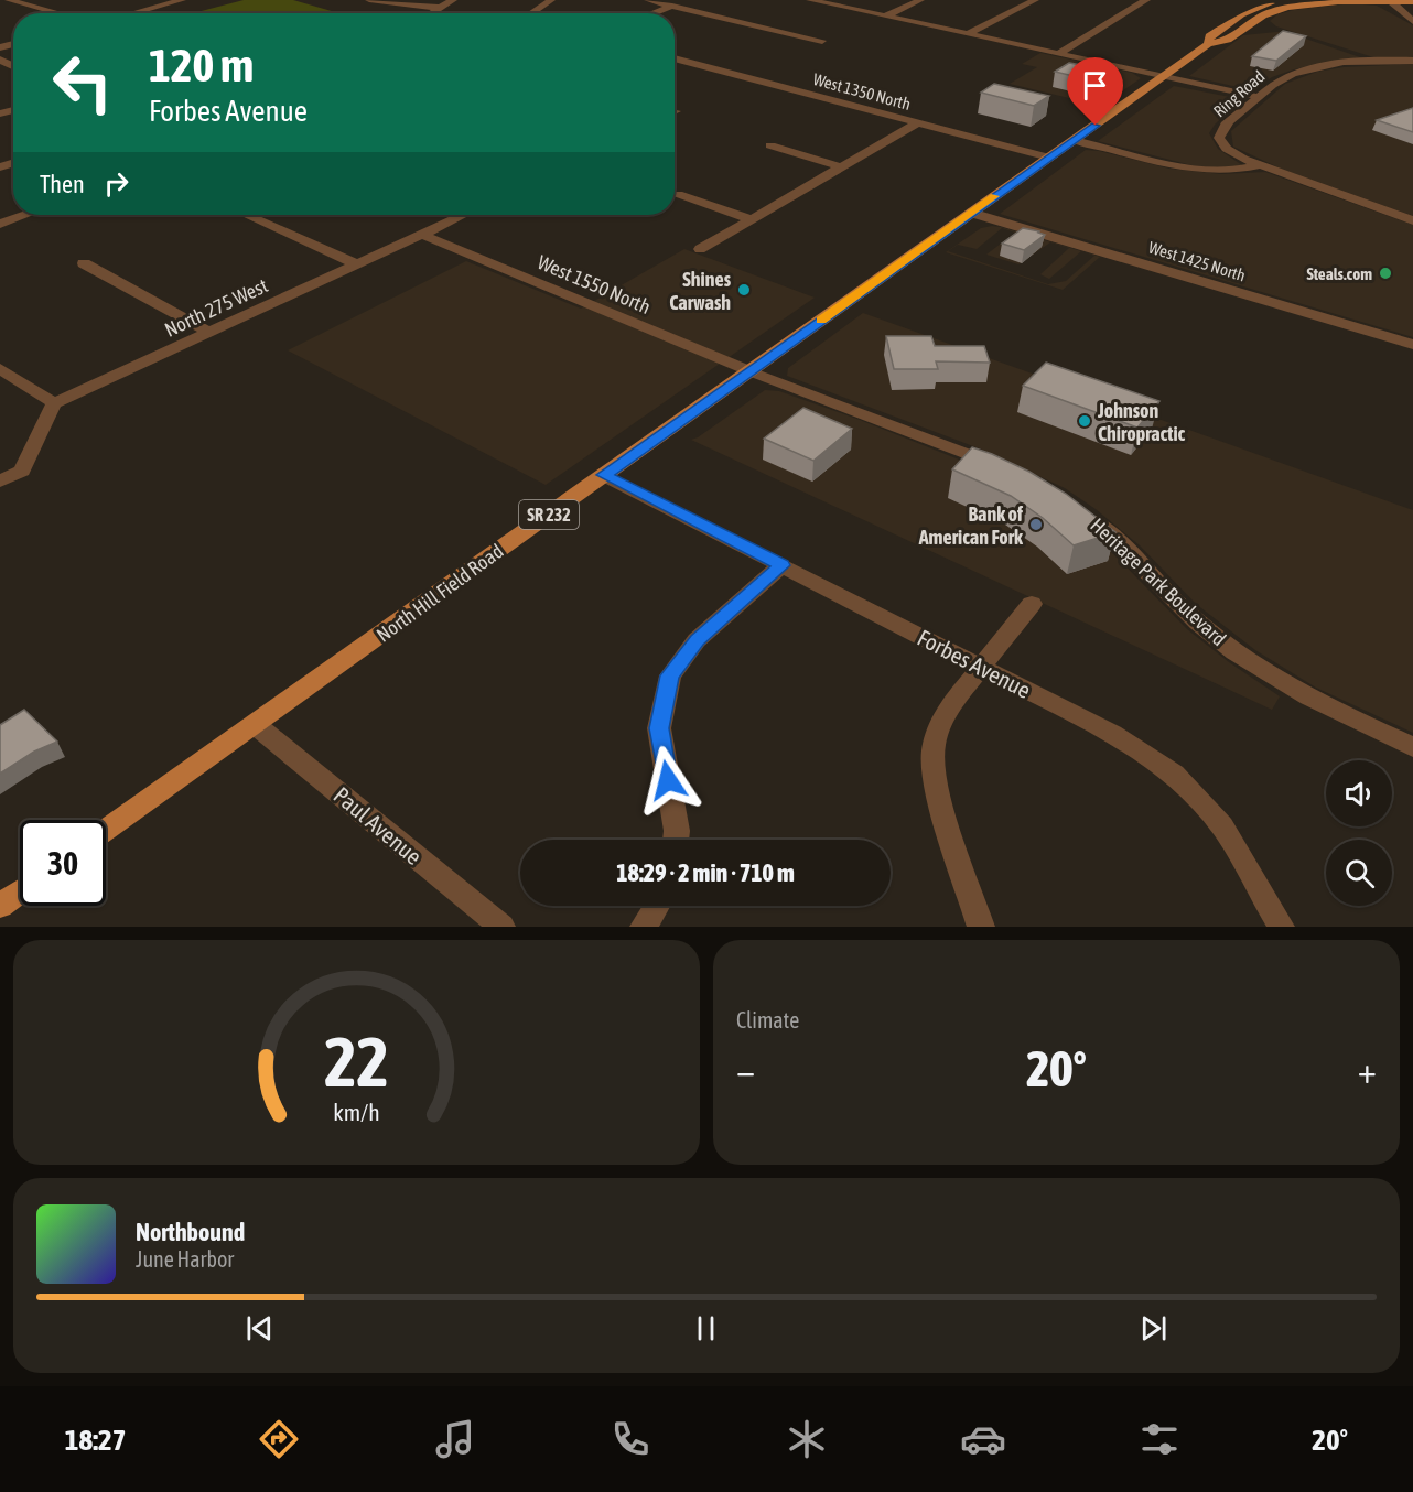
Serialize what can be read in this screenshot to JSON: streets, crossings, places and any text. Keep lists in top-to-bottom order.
{
  "streets": {
    "main road": ["SR 232", "North Hill Field Road"],
    "street": [
      "West 1350 North",
      "Ring Road",
      "West 1425 North",
      "West 1550 North",
      "North 275 West",
      "Heritage Park Boulevard",
      "Forbes Avenue",
      "Paul Avenue"
    ]
  },
  "crossings": [
    ["West 1350 North", "North Hill Field Road"],
    ["Ring Road", "North Hill Field Road"],
    ["West 1425 North", "North Hill Field Road"],
    ["West 1550 North", "North 275 West"],
    ["West 1550 North", "North Hill Field Road"],
    ["SR 232", "North Hill Field Road"],
    ["North Hill Field Road", "Forbes Avenue"],
    ["North Hill Field Road", "Paul Avenue"]
  ],
  "places": [
    "Steals.com",
    "Shines Carwash",
    "Johnson Chiropractic",
    "Bank of American Fork"
  ],
  "page": {
    "turn": ["120 m", "Forbes Avenue"],
    "then": "Then",
    "limit": "30",
    "trip": "18:29 · 2 min · 710 m",
    "tile": "Climate",
    "heat": ["−", "20°", "+"],
    "song": ["Northbound", "June Harbor"],
    "tabs": ["18:27", "20°"],
    "gauge": ["22", "km/h"]
  }
}
